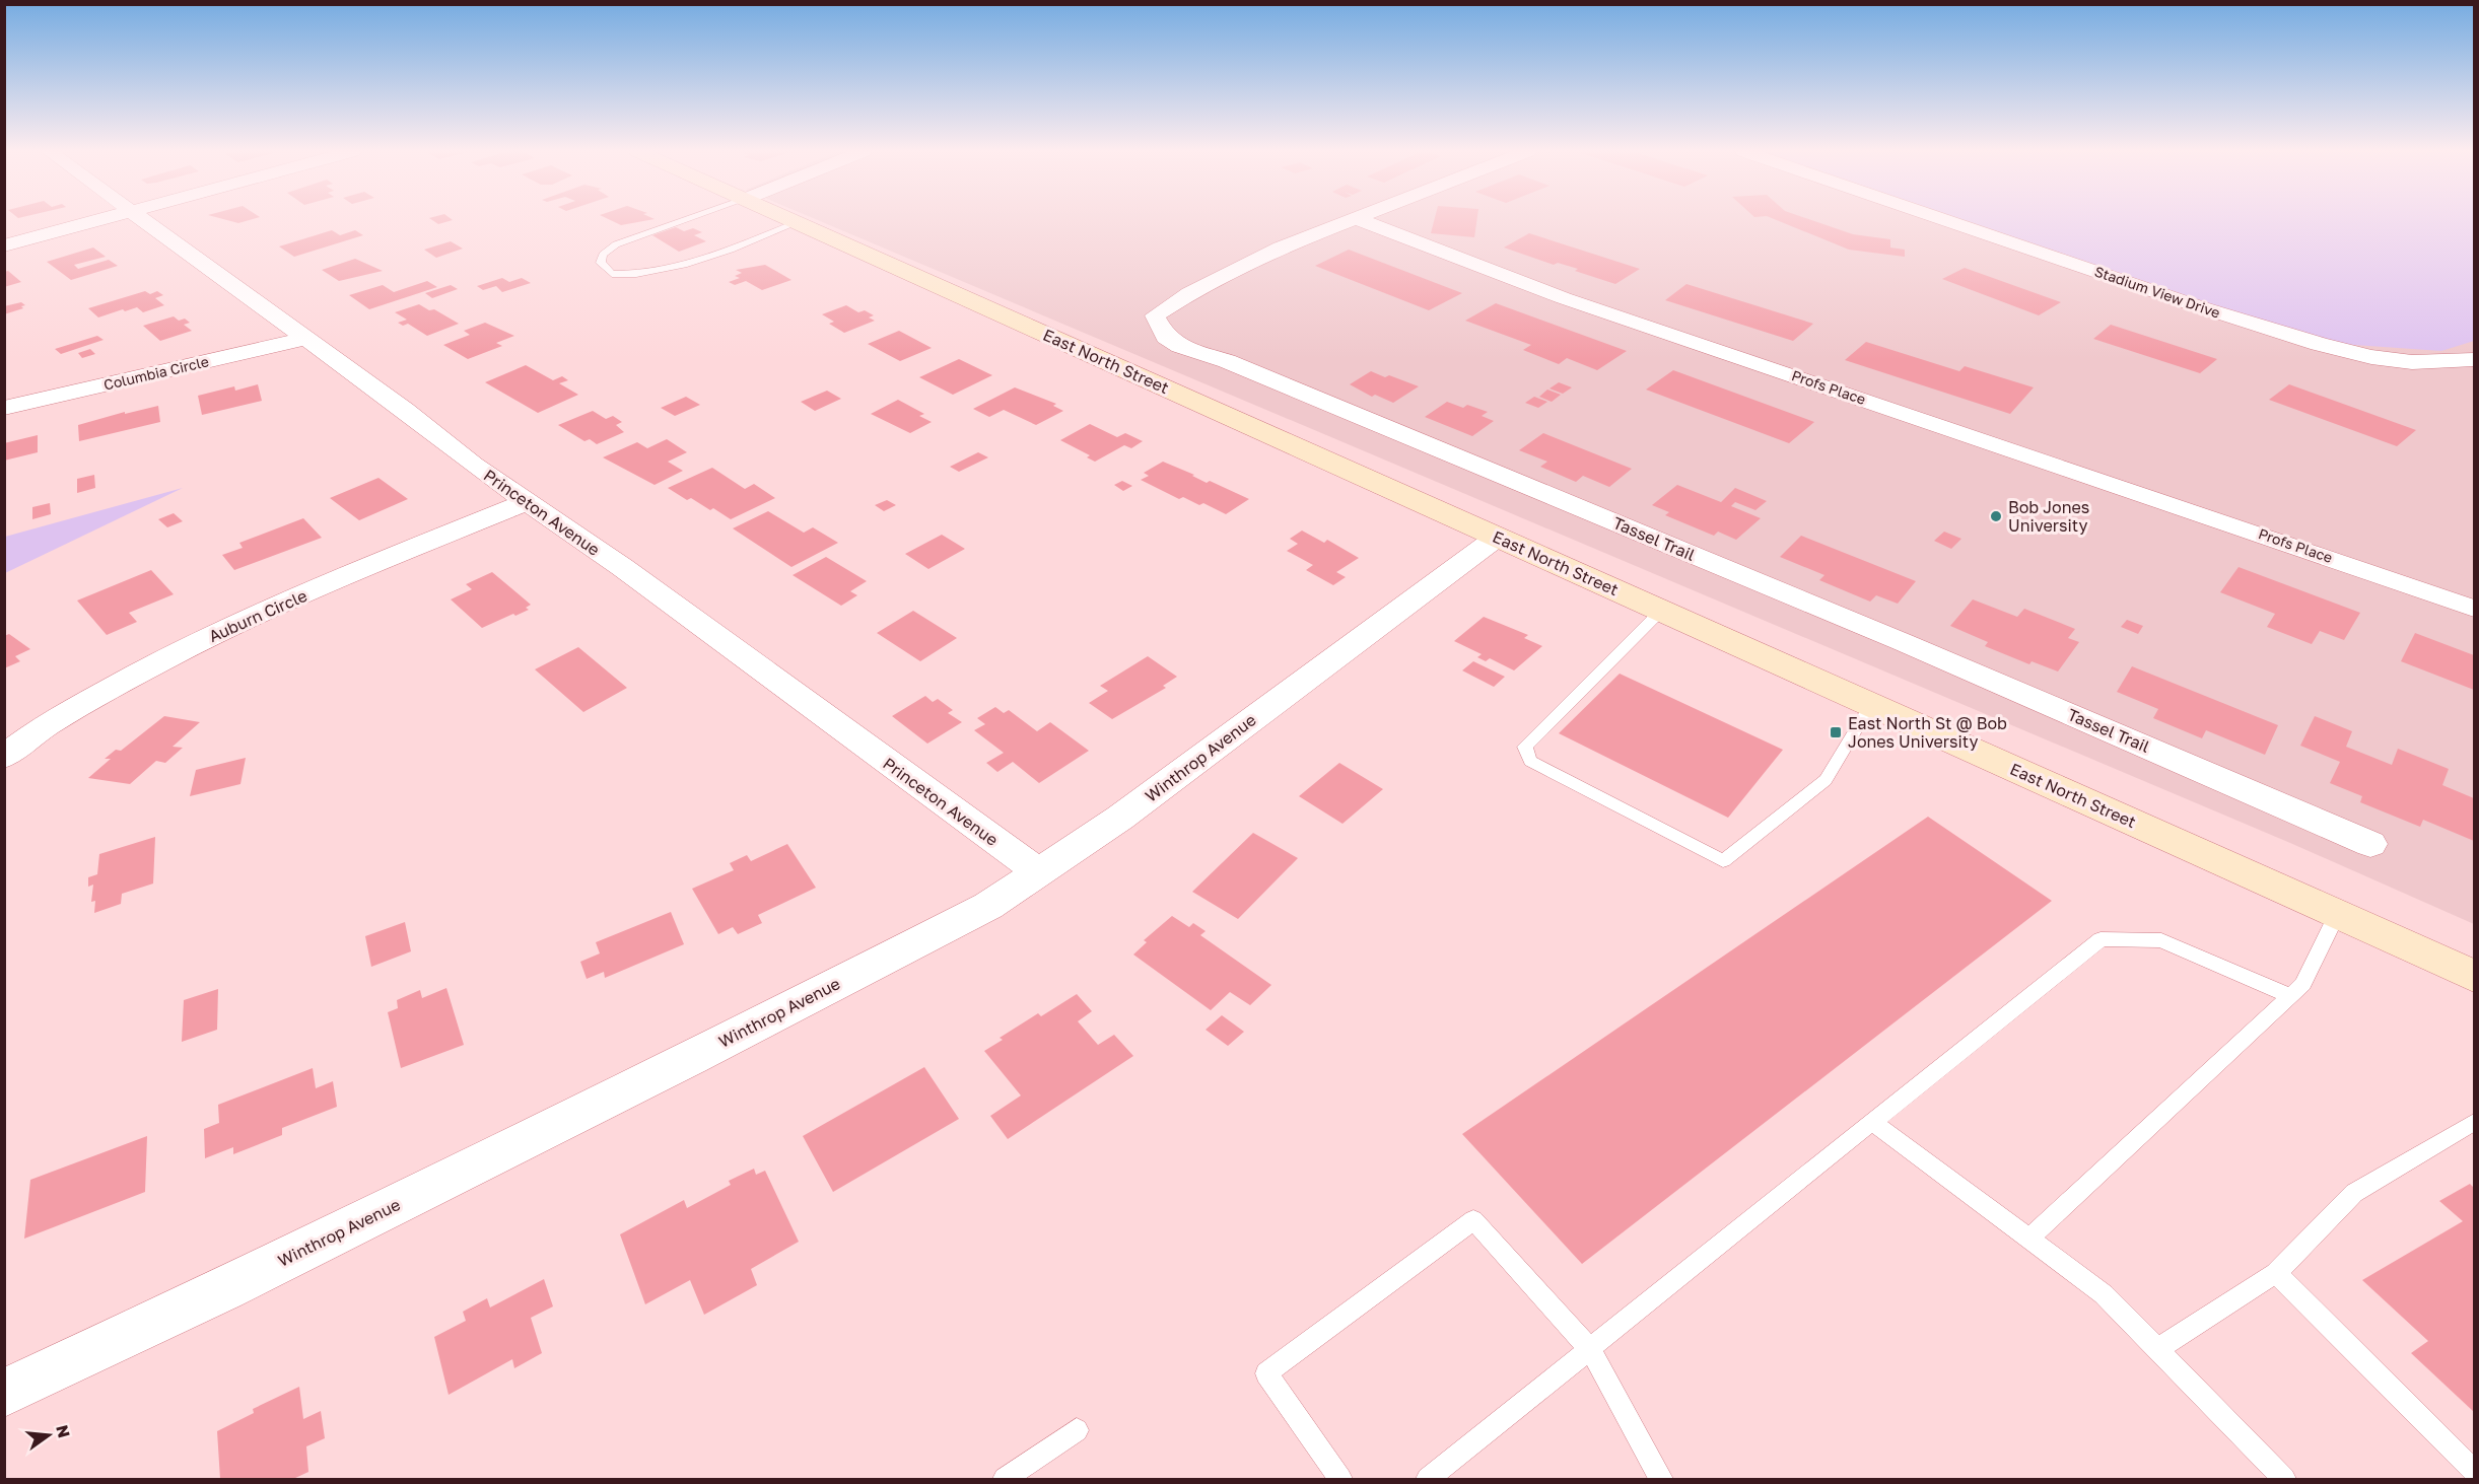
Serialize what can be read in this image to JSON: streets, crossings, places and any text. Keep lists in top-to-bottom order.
{
  "streets": {
    "main road": ["East North Street"],
    "street": [
      "Stadium View Drive",
      "Columbia Circle",
      "Profs Place",
      "Princeton Avenue",
      "Tassel Trail",
      "Auburn Circle",
      "Winthrop Avenue"
    ]
  },
  "crossings": [
    ["East North Street", "Winthrop Avenue"],
    ["Columbia Circle", "Princeton Avenue"],
    ["Princeton Avenue", "Auburn Circle"],
    ["Princeton Avenue", "Winthrop Avenue"]
  ],
  "places": {
    "other": ["Bob Jones University"],
    "transit": ["East North St @ Bob Jones University"]
  },
  "north": "right"
}
